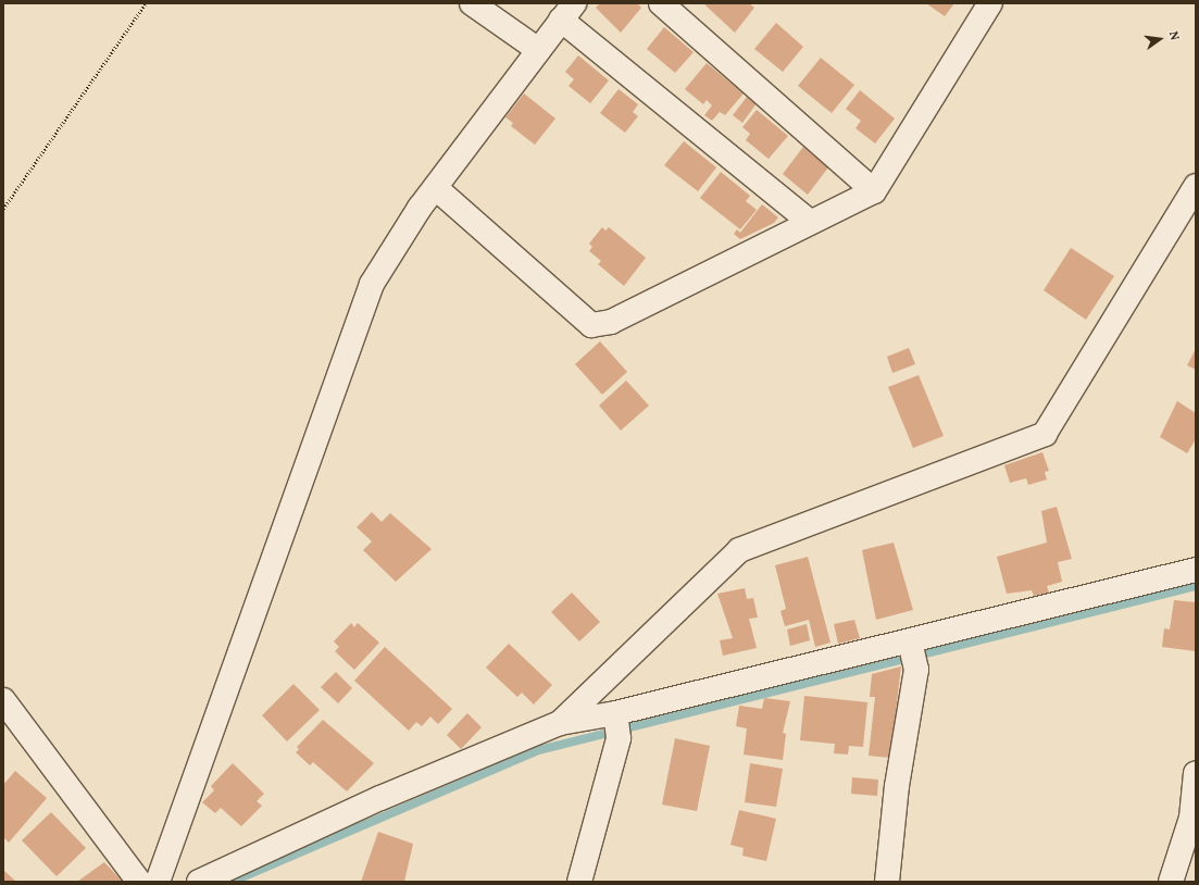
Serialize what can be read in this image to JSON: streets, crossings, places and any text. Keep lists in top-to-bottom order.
{
  "north": "right"
}
